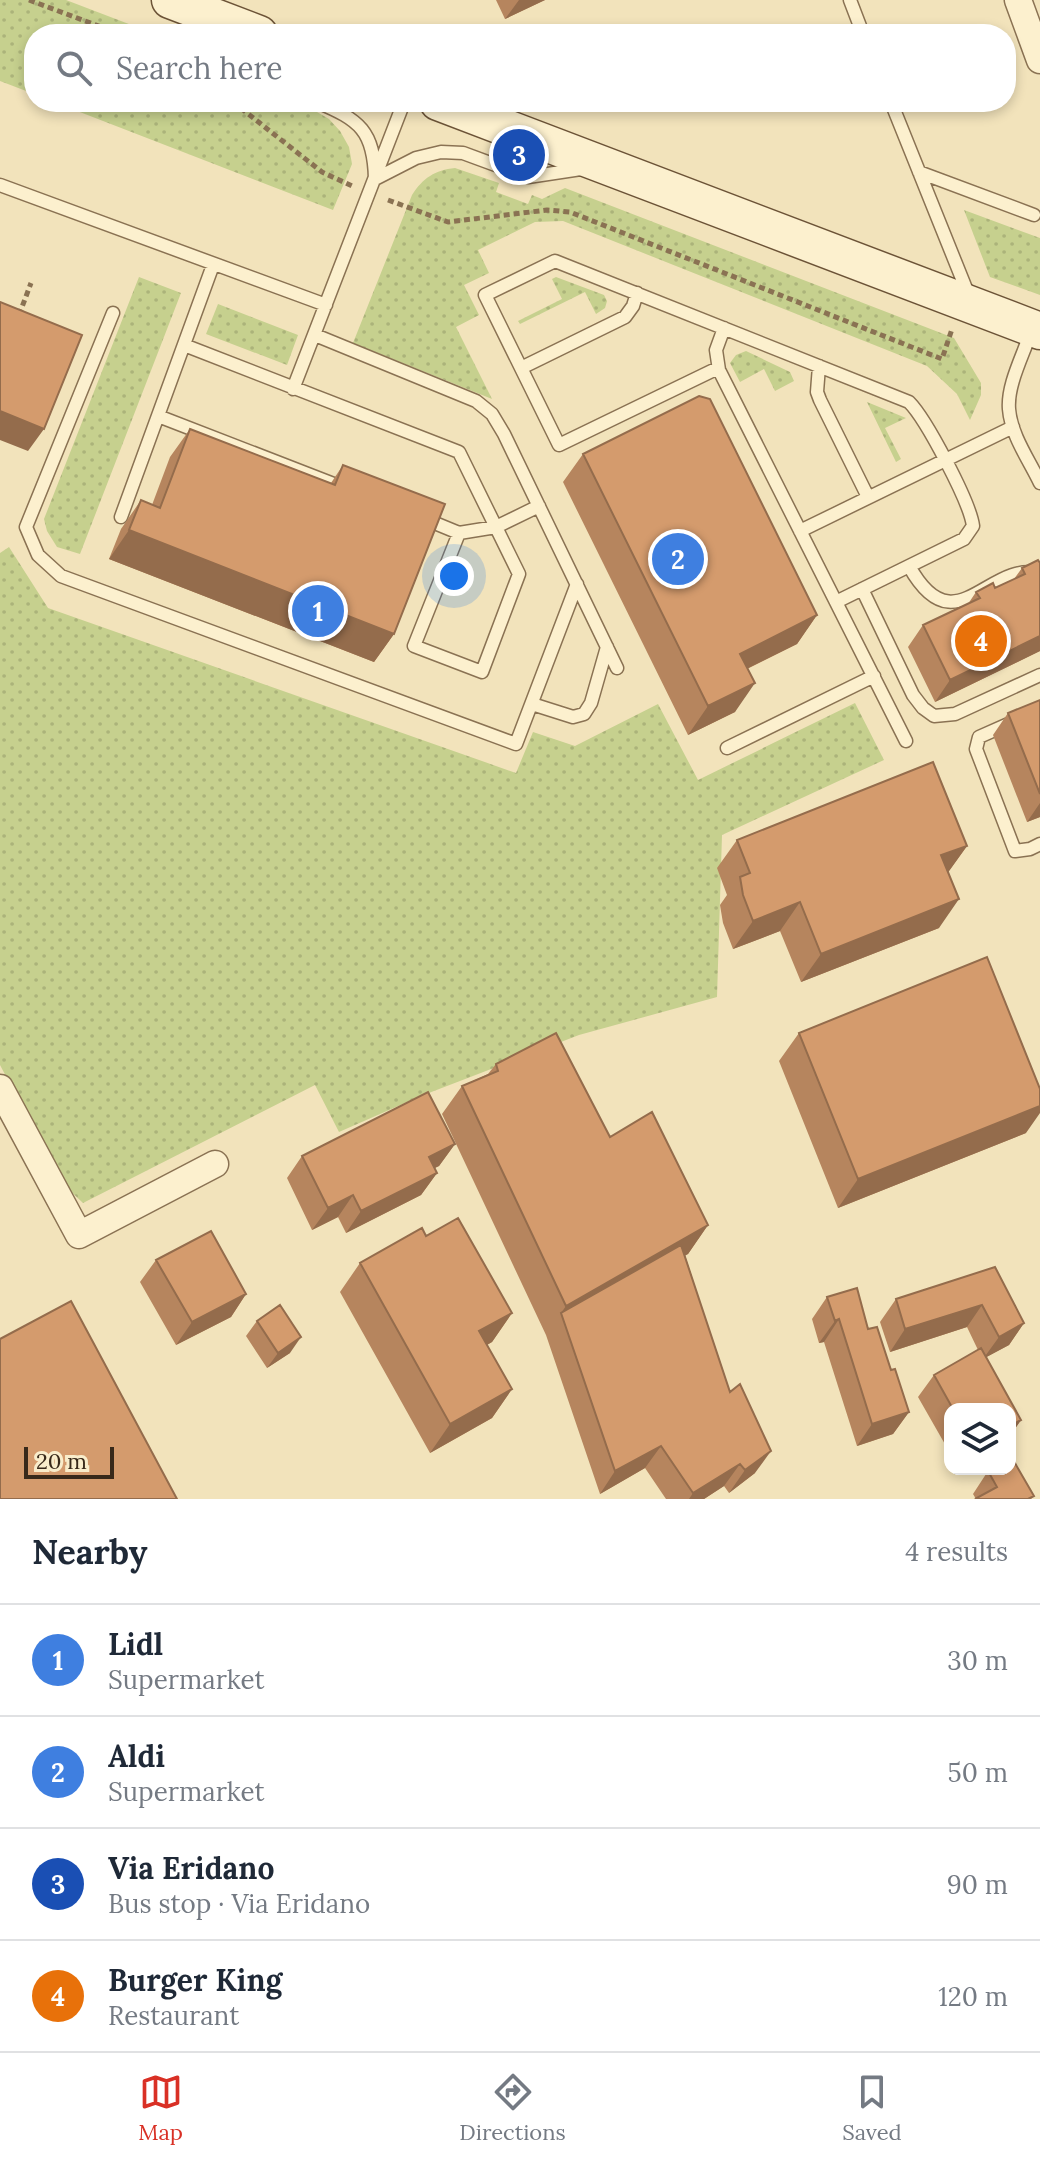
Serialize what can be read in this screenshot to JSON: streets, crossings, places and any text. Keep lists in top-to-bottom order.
{
  "scale_bar": "20 m",
  "page": {
    "search": "Search here",
    "pins": [
      "3",
      "2",
      "1",
      "4"
    ],
    "scale": "20 m",
    "heading": ["Nearby", "4 results"],
    "list": [
      {
        "mark": "1",
        "name": "Lidl",
        "note": "Supermarket",
        "value": "30 m"
      },
      {
        "mark": "2",
        "name": "Aldi",
        "note": "Supermarket",
        "value": "50 m"
      },
      {
        "mark": "3",
        "name": "Via Eridano",
        "note": "Bus stop · Via Eridano",
        "value": "90 m"
      },
      {
        "mark": "4",
        "name": "Burger King",
        "note": "Restaurant",
        "value": "120 m"
      }
    ],
    "nav": ["Map", "Directions", "Saved"]
  }
}
